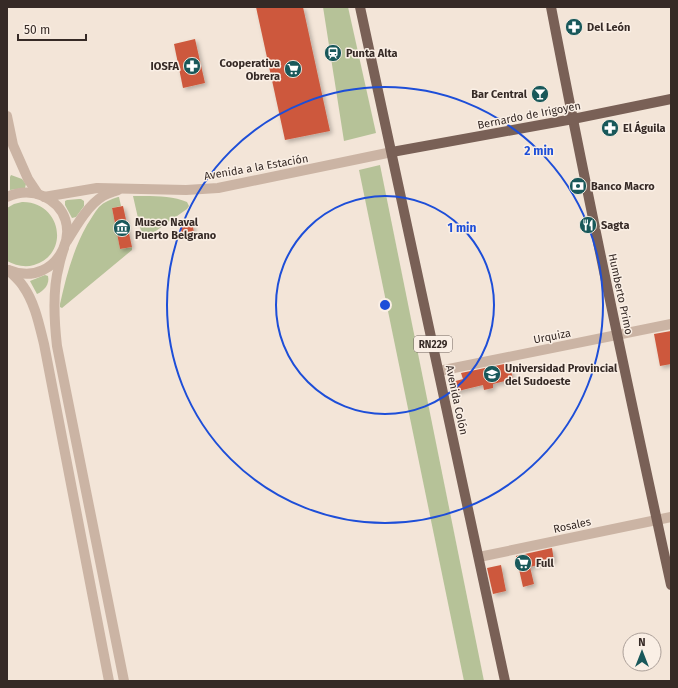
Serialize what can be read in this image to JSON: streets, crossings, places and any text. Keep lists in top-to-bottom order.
{
  "streets": {
    "main road": [
      "Bernardo de Irigoyen",
      "Humberto Primo",
      "RN229",
      "Avenida Colón"
    ],
    "street": ["Avenida a la Estación", "Urquiza", "Rosales"]
  },
  "crossings": [
    ["Bernardo de Irigoyen", "Avenida a la Estación"],
    ["Bernardo de Irigoyen", "Humberto Primo"],
    ["Bernardo de Irigoyen", "Avenida Colón"],
    ["Avenida a la Estación", "Avenida Colón"],
    ["Humberto Primo", "Urquiza"],
    ["Humberto Primo", "Rosales"],
    ["Urquiza", "Avenida Colón"],
    ["Avenida Colón", "Rosales"]
  ],
  "places": {
    "pharmacy": ["Del León", "IOSFA", "El Águila"],
    "station": ["Punta Alta"],
    "supermarket": ["Cooperativa Obrera", "Full"],
    "bar": ["Bar Central"],
    "bank": ["Banco Macro"],
    "restaurant": ["Sagta"],
    "museum": ["Museo Naval Puerto Belgrano"],
    "school or university": ["Universidad Provincial del Sudoeste"]
  },
  "scale_bar": "50 m",
  "north": "top",
  "rings": ["2 min", "1 min"]
}
